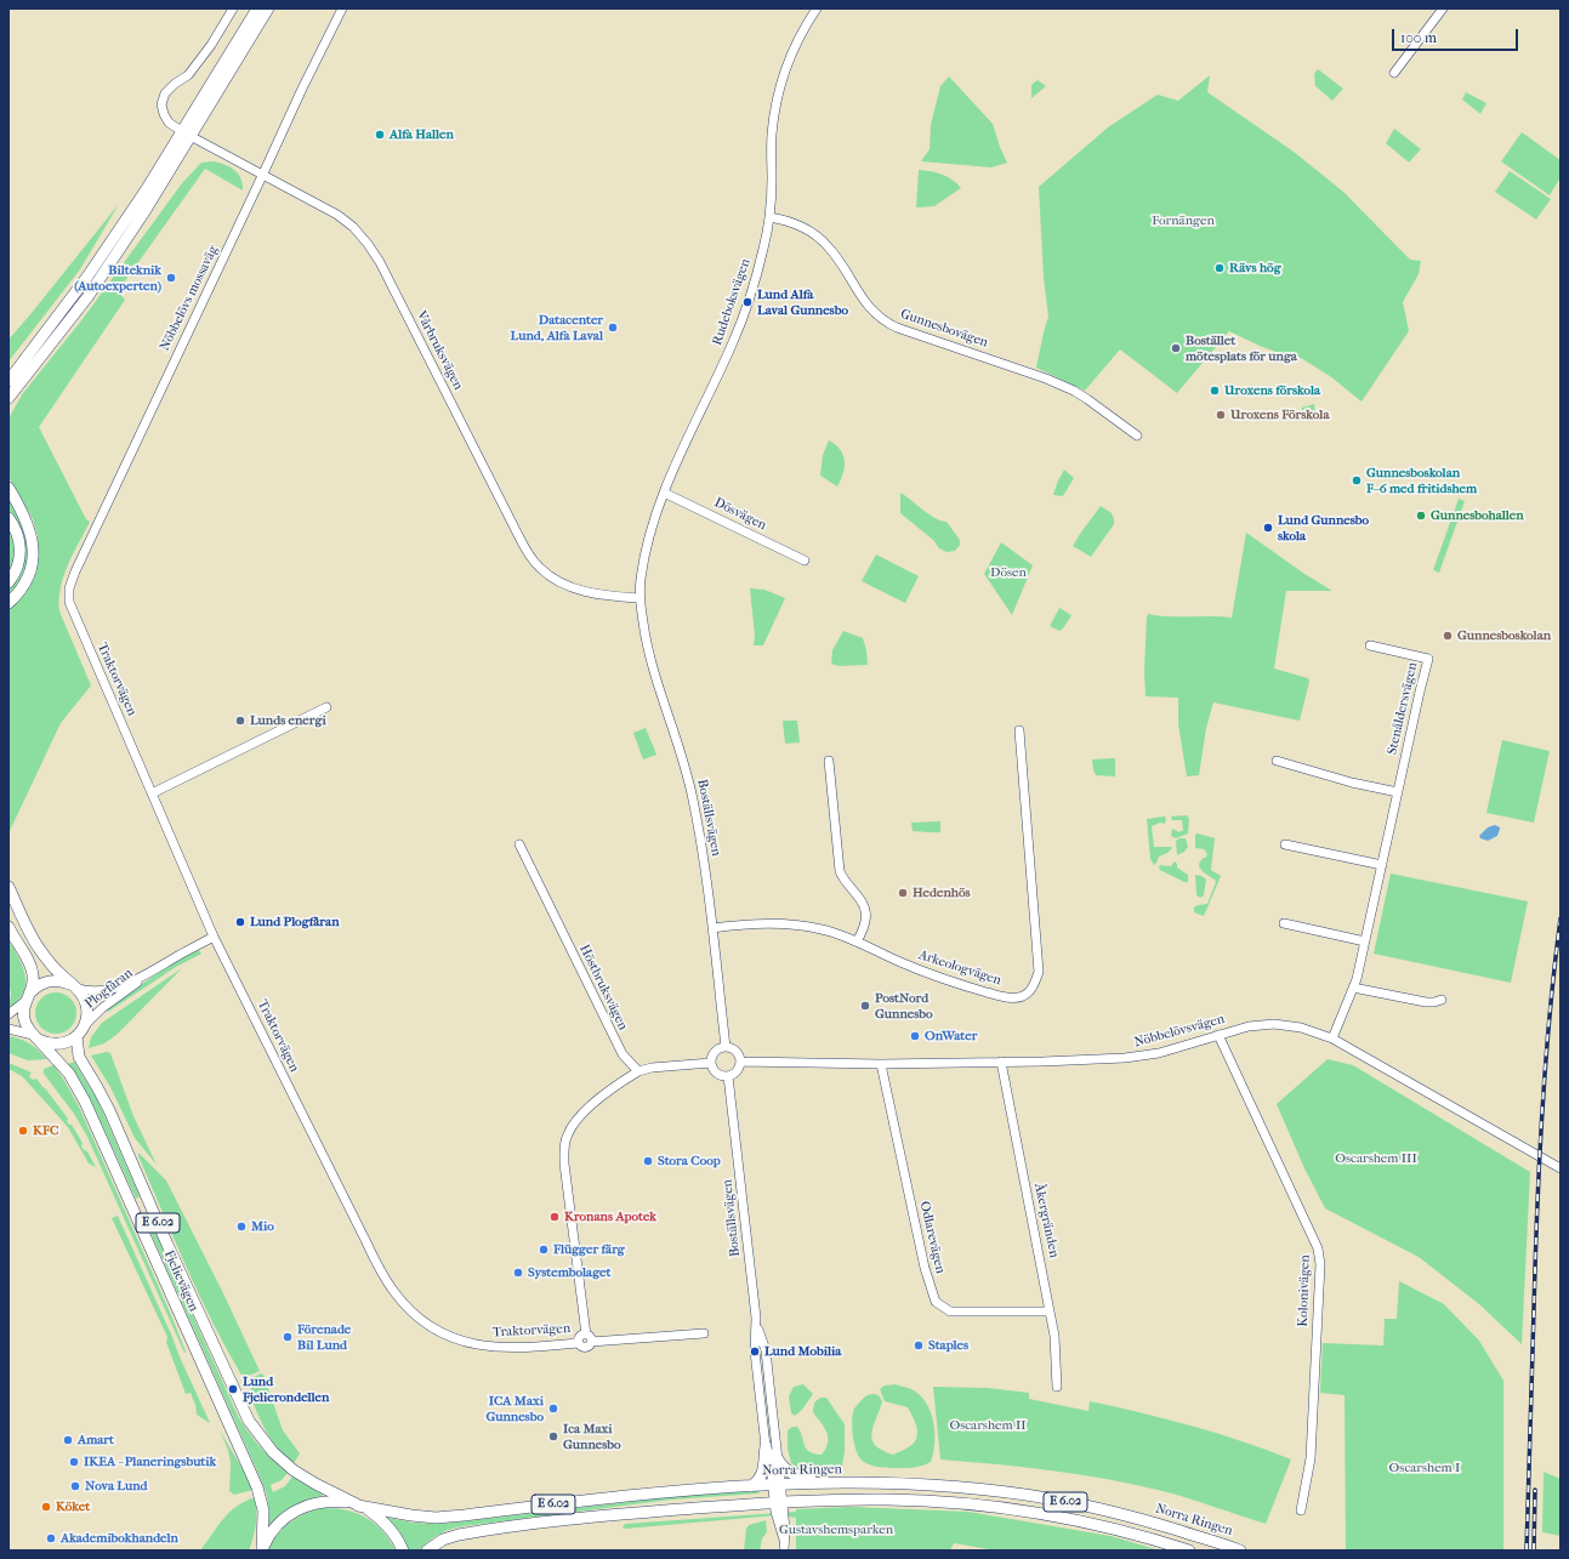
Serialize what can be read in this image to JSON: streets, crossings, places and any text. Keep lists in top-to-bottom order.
{
  "streets": {
    "main road": ["E 6.02", "Fjelievägen", "Norra Ringen"],
    "street": [
      "Nöbbelövs mossaväg",
      "Rudeboksvägen",
      "Gunnesbovägen",
      "Vårbruksvägen",
      "Dösvägen",
      "Traktorvägen",
      "Stenåldersvägen",
      "Boställsvägen",
      "Arkeologvägen",
      "Höstbruksvägen",
      "Plogfåran",
      "Nöbbelövsvägen",
      "Åkergränden",
      "Odlarevägen",
      "Kolonivägen"
    ]
  },
  "crossings": [
    ["Nöbbelövs mossaväg", "Vårbruksvägen"],
    ["Nöbbelövs mossaväg", "Traktorvägen"],
    ["Rudeboksvägen", "Gunnesbovägen"],
    ["Rudeboksvägen", "Vårbruksvägen"],
    ["Rudeboksvägen", "Dösvägen"],
    ["Rudeboksvägen", "Boställsvägen"],
    ["Vårbruksvägen", "Boställsvägen"],
    ["Traktorvägen", "Höstbruksvägen"],
    ["Traktorvägen", "Plogfåran"],
    ["Stenåldersvägen", "Nöbbelövsvägen"],
    ["Boställsvägen", "Arkeologvägen"],
    ["Boställsvägen", "Nöbbelövsvägen"],
    ["Boställsvägen", "Norra Ringen"],
    ["Plogfåran", "Fjelievägen"],
    ["Nöbbelövsvägen", "Åkergränden"],
    ["Nöbbelövsvägen", "Odlarevägen"],
    ["Nöbbelövsvägen", "Kolonivägen"],
    ["Åkergränden", "Odlarevägen"],
    ["Fjelievägen", "Norra Ringen"]
  ],
  "parks": [
    "Fornängen",
    "Dösen",
    "Oscarshem III",
    "Oscarshem II",
    "Oscarshem I",
    "Gustavshemsparken"
  ],
  "places": [
    "Alfa Hallen",
    "Rävs hög",
    "Bilteknik (Autoexperten)",
    "Lund Alfa Laval Gunnesbo",
    "Datacenter Lund, Alfa Laval",
    "Bostället mötesplats för unga",
    "Uroxens förskola",
    "Uroxens Förskola",
    "Gunnesboskolan F–6 med fritidshem",
    "Gunnesbohallen",
    "Lund Gunnesbo skola",
    "Gunnesboskolan",
    "Lunds energi",
    "Hedenhös",
    "Lund Plogfåran",
    "PostNord Gunnesbo",
    "OnWater",
    "KFC",
    "Stora Coop",
    "Kronans Apotek",
    "Mio",
    "Flügger färg",
    "Systembolaget",
    "Förenade Bil Lund",
    "Staples",
    "Lund Mobilia",
    "Lund Fjelierondellen",
    "ICA Maxi Gunnesbo",
    "Ica Maxi Gunnesbo",
    "Amart",
    "IKEA - Planeringsbutik",
    "Nova Lund",
    "Köket",
    "Akademibokhandeln"
  ],
  "scale_bar": "100 m"
}
